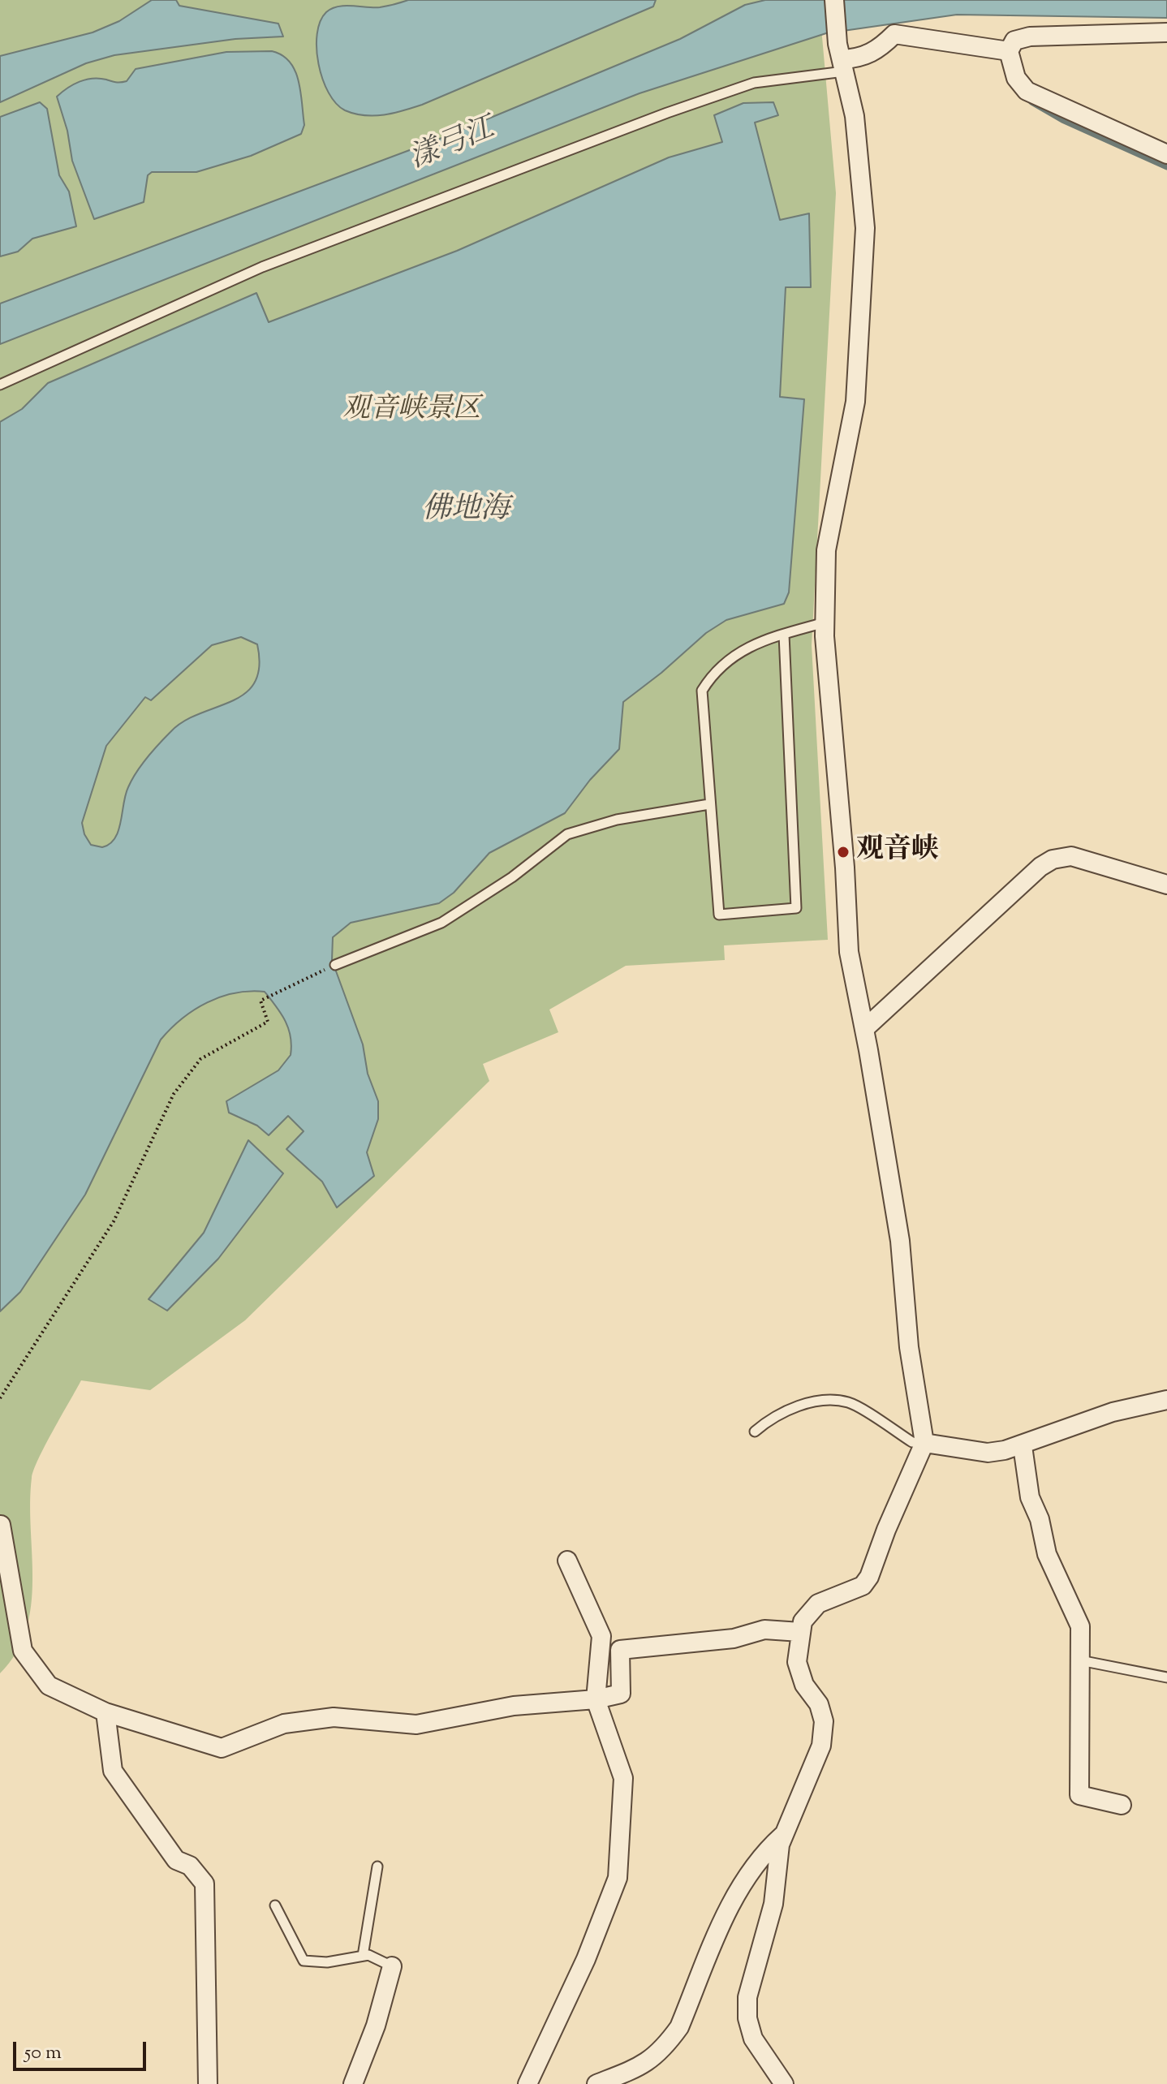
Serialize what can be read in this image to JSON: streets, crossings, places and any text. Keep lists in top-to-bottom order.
{
  "water": ["漾弓江", "佛地海"],
  "parks": ["观音峡景区"],
  "places": ["观音峡"],
  "scale_bar": "50 m"
}
